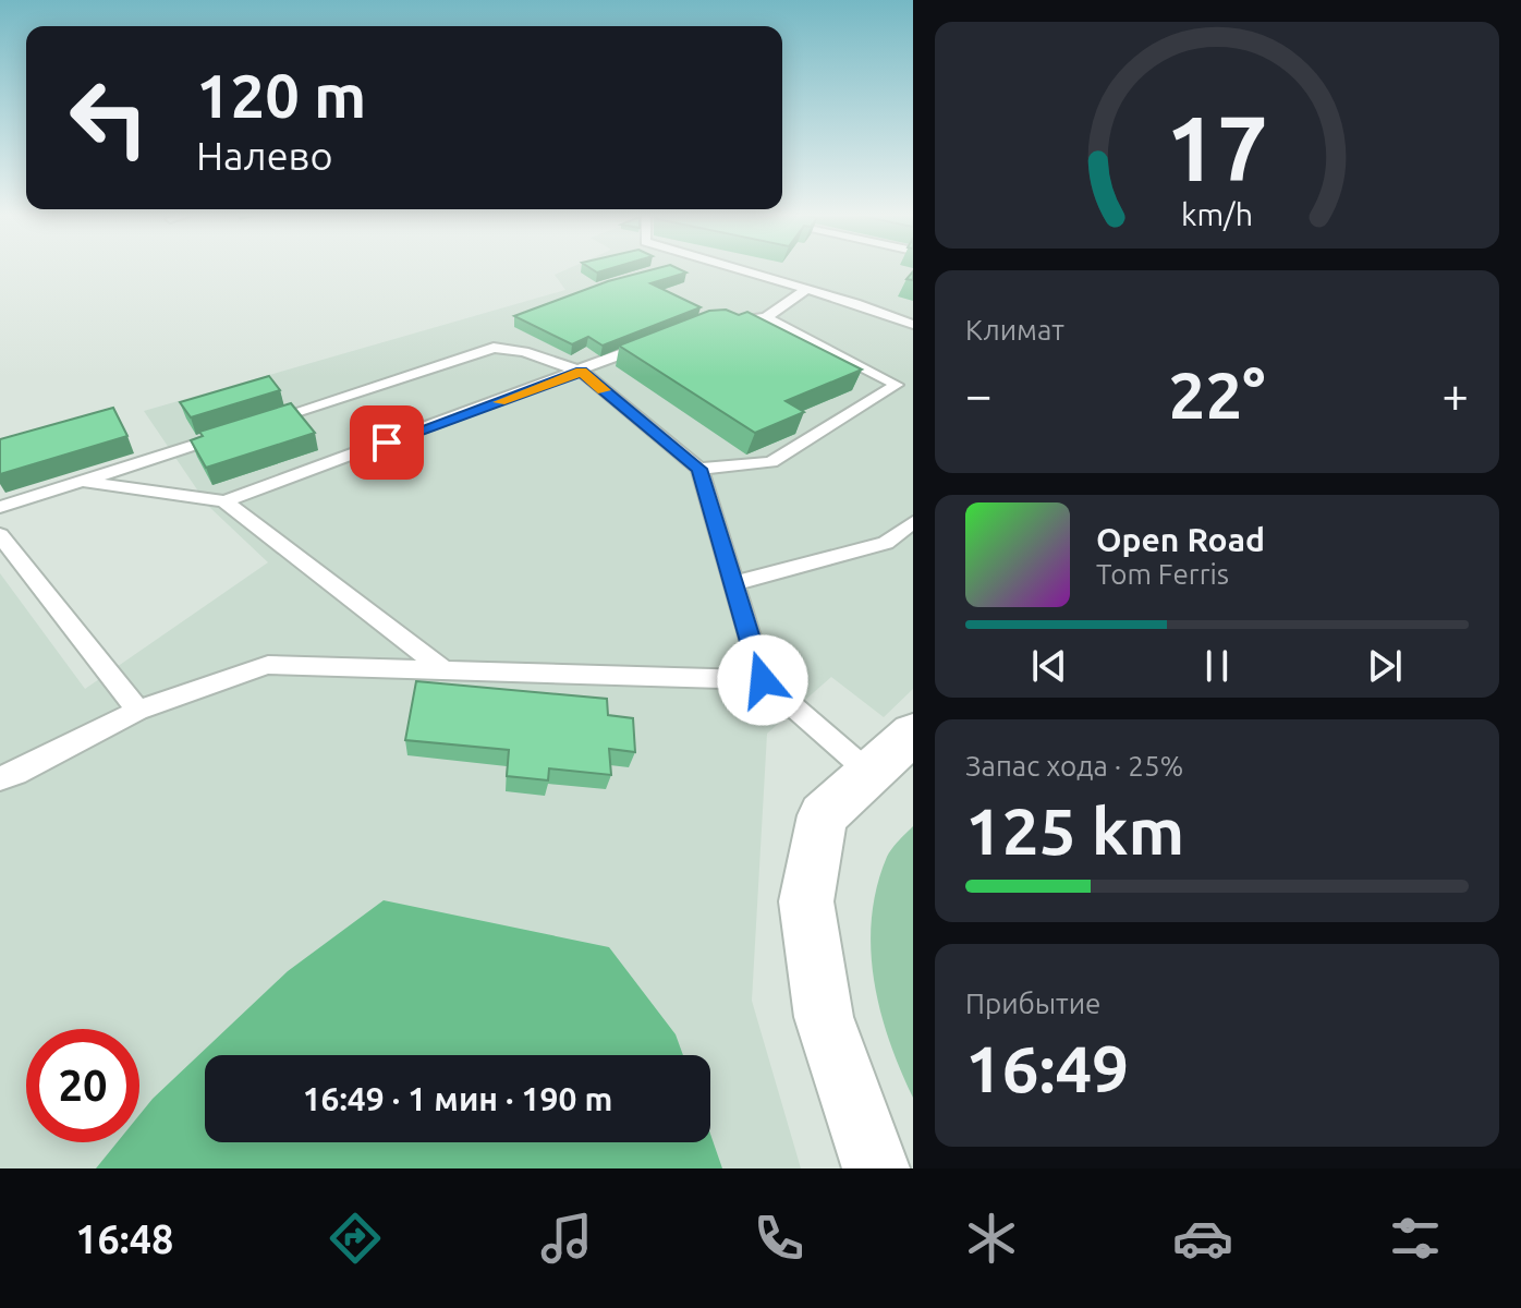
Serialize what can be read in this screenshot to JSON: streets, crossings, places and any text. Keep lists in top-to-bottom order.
{
  "page": {
    "turn": ["120 m", "Налево"],
    "tile": [
      "Климат",
      ["Запас хода · 25%", "125 km"],
      ["Прибытие", "16:49"]
    ],
    "heat": ["−", "22°", "+"],
    "song": ["Open Road", "Tom Ferris"],
    "limit": "20",
    "trip": "16:49 · 1 мин · 190 m",
    "tabs": "16:48",
    "gauge": ["17", "km/h"]
  }
}
